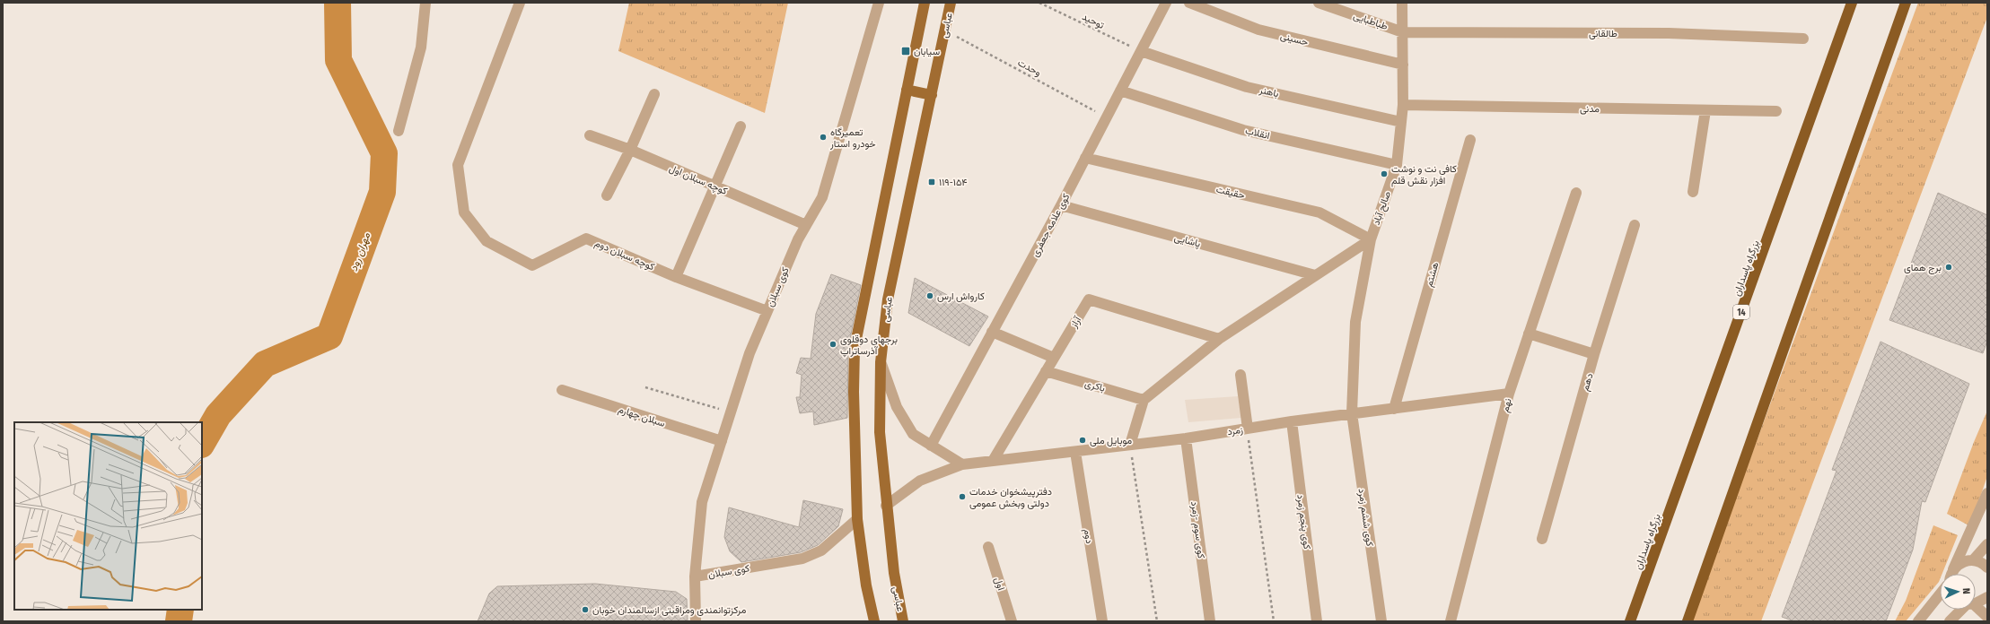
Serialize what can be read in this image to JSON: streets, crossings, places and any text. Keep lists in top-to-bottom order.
{
  "streets": {
    "highway": ["بزرگراه پاسداران", "14"],
    "main road": ["عباسى"],
    "street": [
      "طباطبایی",
      "طالقانی",
      "حسینی",
      "باهنر",
      "مدنی",
      "انقلاب",
      "کوچه سبلان اول",
      "حقیقت",
      "صالح آباد",
      "کوی علامه جعفری",
      "پاشایی",
      "کوچه سبلان دوم",
      "هشتم",
      "کوی سبلان",
      "آراز",
      "دهم",
      "باکری",
      "نهم",
      "سبلان چهارم",
      "زمرد",
      "کوی ششم زمرد",
      "کوی پنجم زمرد",
      "کوی سوم -زمرد",
      "دوم",
      "اول"
    ],
    "path": ["توحید", "وحدت"]
  },
  "crossings": [
    ["توحید", "باهنر"],
    ["توحید", "کوی علامه جعفری"],
    ["طباطبایی", "طالقانی"],
    ["طباطبایی", "صالح آباد"],
    ["عباسى", "وحدت"],
    ["عباسى", "زمرد"],
    ["طالقانی", "صالح آباد"],
    ["حسینی", "صالح آباد"],
    ["وحدت", "کوی علامه جعفری"],
    ["باهنر", "صالح آباد"],
    ["باهنر", "کوی علامه جعفری"],
    ["مدنی", "صالح آباد"],
    ["انقلاب", "صالح آباد"],
    ["انقلاب", "کوی علامه جعفری"],
    ["کوچه سبلان اول", "کوی سبلان"],
    ["حقیقت", "صالح آباد"],
    ["حقیقت", "کوی علامه جعفری"],
    ["صالح آباد", "زمرد"],
    ["صالح آباد", "کوی ششم زمرد"],
    ["کوی علامه جعفری", "پاشایی"],
    ["کوچه سبلان دوم", "کوی سبلان"],
    ["هشتم", "زمرد"],
    ["کوی سبلان", "سبلان چهارم"],
    ["آراز", "باکری"],
    ["آراز", "زمرد"],
    ["نهم", "زمرد"],
    ["زمرد", "کوی ششم زمرد"],
    ["زمرد", "کوی پنجم زمرد"],
    ["زمرد", "کوی سوم -زمرد"],
    ["زمرد", "دوم"]
  ],
  "water": ["مهران رود"],
  "places": {
    "transit": ["سیابان", "۱۱۹-۱۵۴"],
    "other": [
      "تعمیرگاه خودرو استار",
      "کافی نت و نوشت افزار نقش قلم",
      "برج همای",
      "کارواش ارس",
      "برجهای دوقلوی آذرساتراپ",
      "موبایل ملی",
      "دفترپیشخوان خدمات دولتی وبخش عمومی",
      "مرکزتوانمندی ومراقبتی ازسالمندان خوبان"
    ]
  },
  "north": "right"
}
